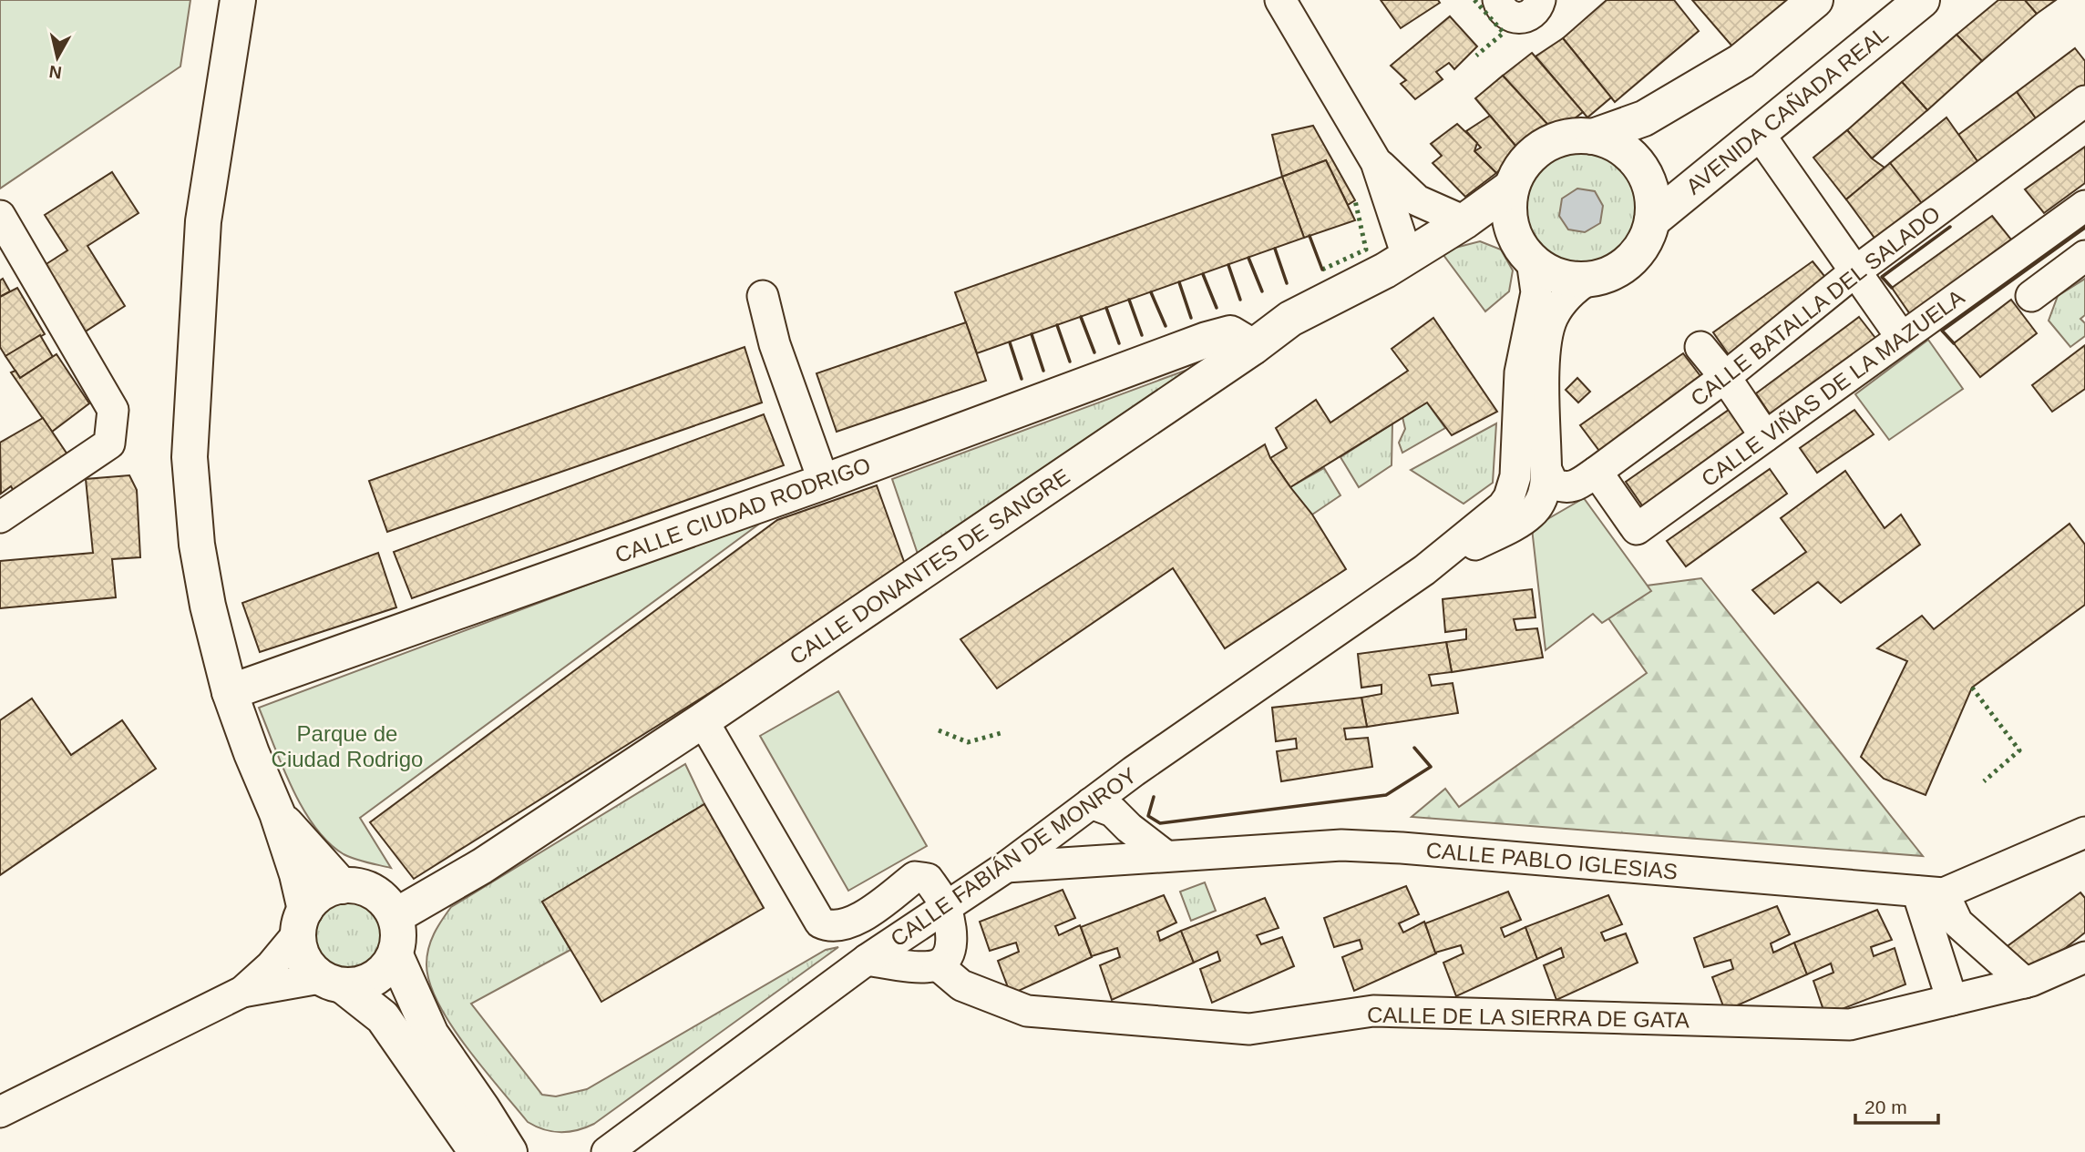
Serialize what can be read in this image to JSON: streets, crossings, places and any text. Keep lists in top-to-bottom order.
{
  "streets": {
    "main road": ["AVENIDA CAÑADA REAL", "CALLE CIUDAD RODRIGO", "CALLE DONANTES DE SANGRE"],
    "street": [
      "CALLE BATALLA DEL SALADO",
      "CALLE VIÑAS DE LA MAZUELA",
      "CALLE FABIÁN DE MONROY",
      "CALLE PABLO IGLESIAS",
      "CALLE DE LA SIERRA DE GATA"
    ]
  },
  "crossings": [
    ["AVENIDA CAÑADA REAL", "CALLE DONANTES DE SANGRE"],
    ["AVENIDA CAÑADA REAL", "CALLE FABIÁN DE MONROY"],
    ["CALLE BATALLA DEL SALADO", "CALLE VIÑAS DE LA MAZUELA"],
    ["CALLE BATALLA DEL SALADO", "CALLE FABIÁN DE MONROY"],
    ["CALLE CIUDAD RODRIGO", "CALLE DONANTES DE SANGRE"],
    ["CALLE DONANTES DE SANGRE", "CALLE FABIÁN DE MONROY"],
    ["CALLE FABIÁN DE MONROY", "CALLE PABLO IGLESIAS"]
  ],
  "parks": ["Parque de Ciudad Rodrigo"],
  "scale_bar": "20 m",
  "north": "bottom"
}
